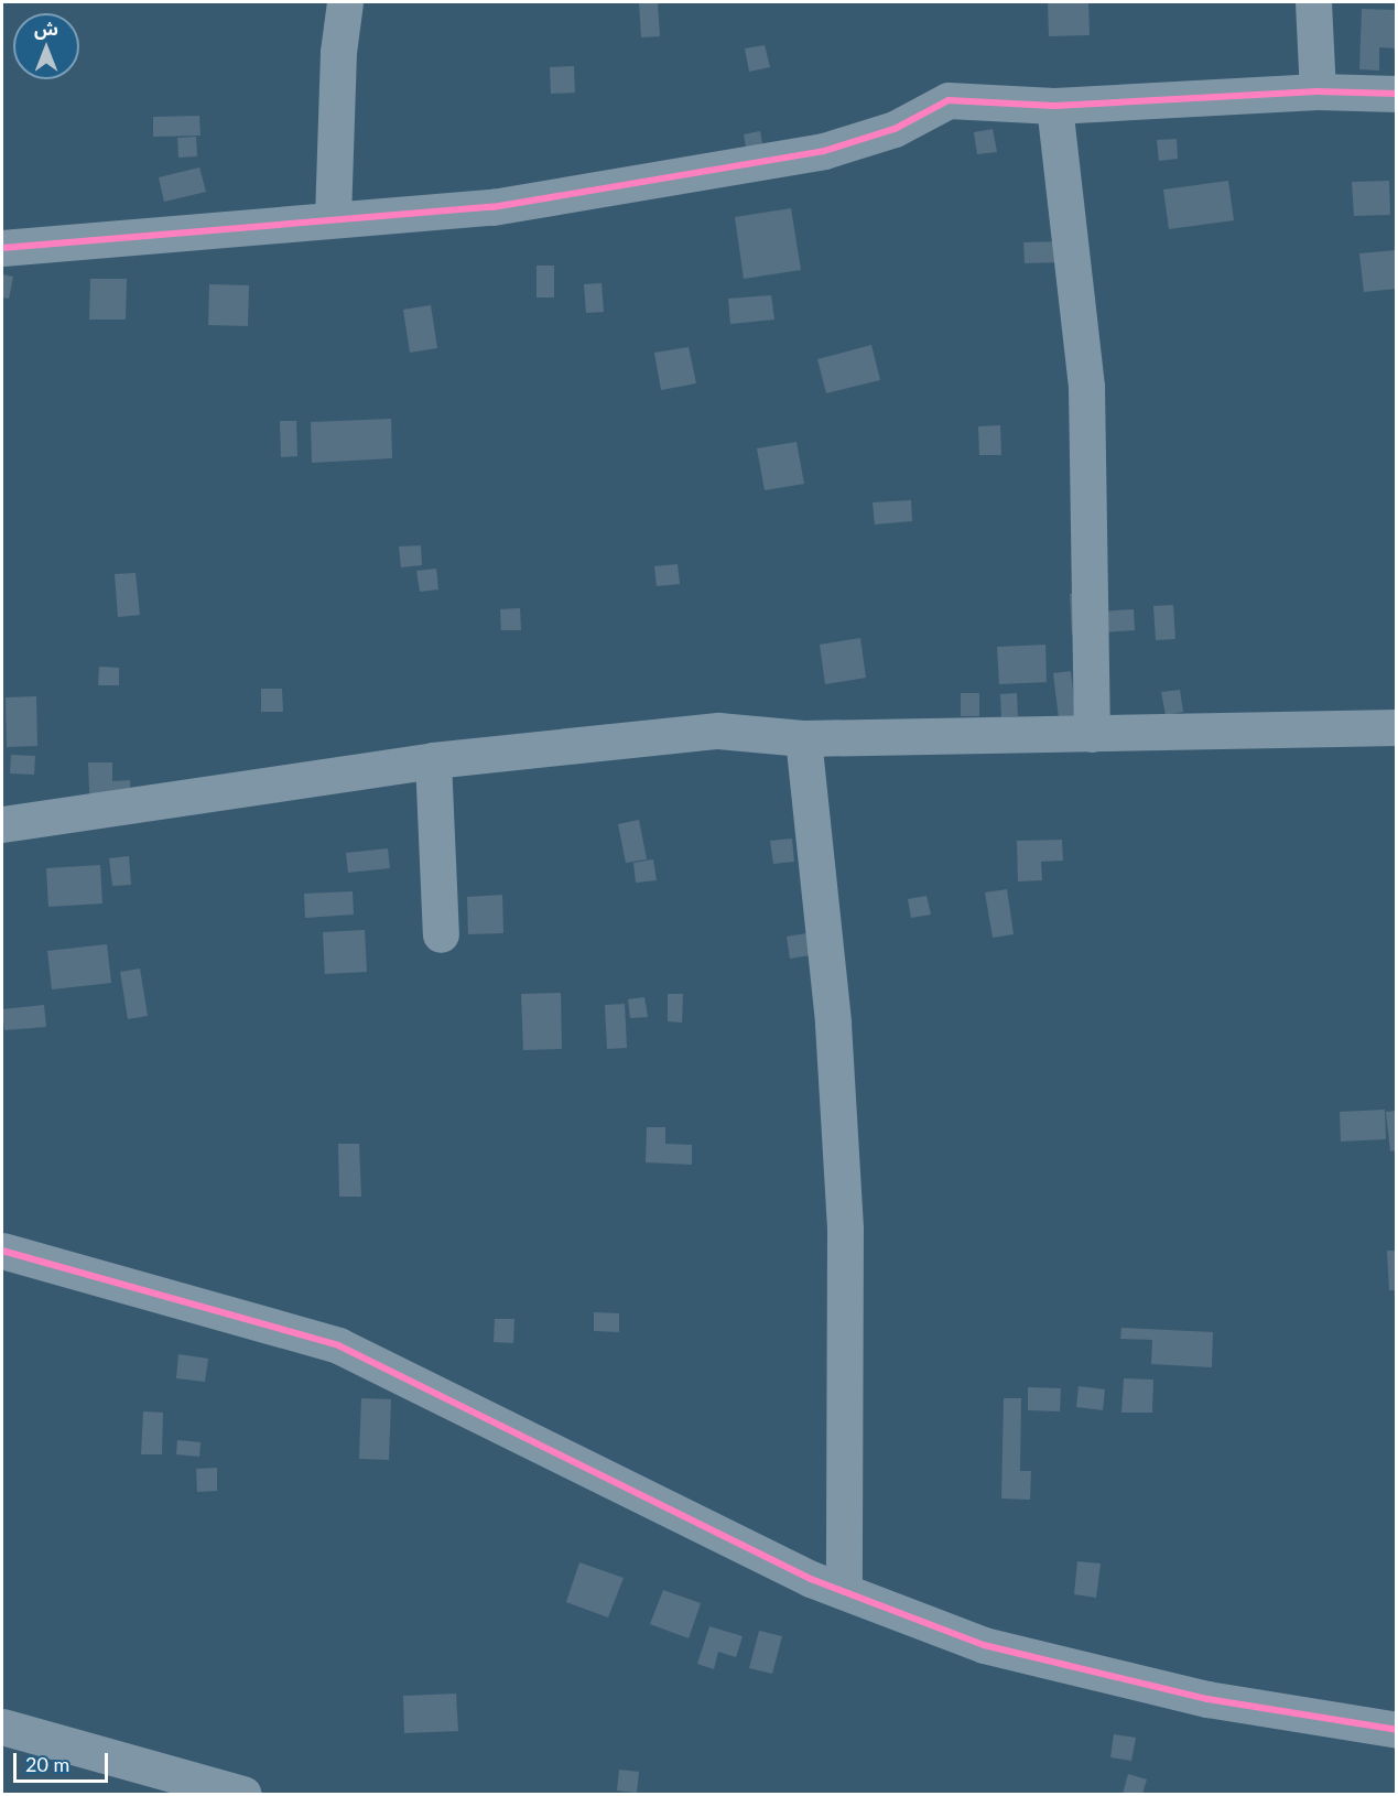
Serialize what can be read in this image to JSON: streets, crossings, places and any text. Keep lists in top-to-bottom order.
{
  "scale_bar": "20 m",
  "north": "top"
}
